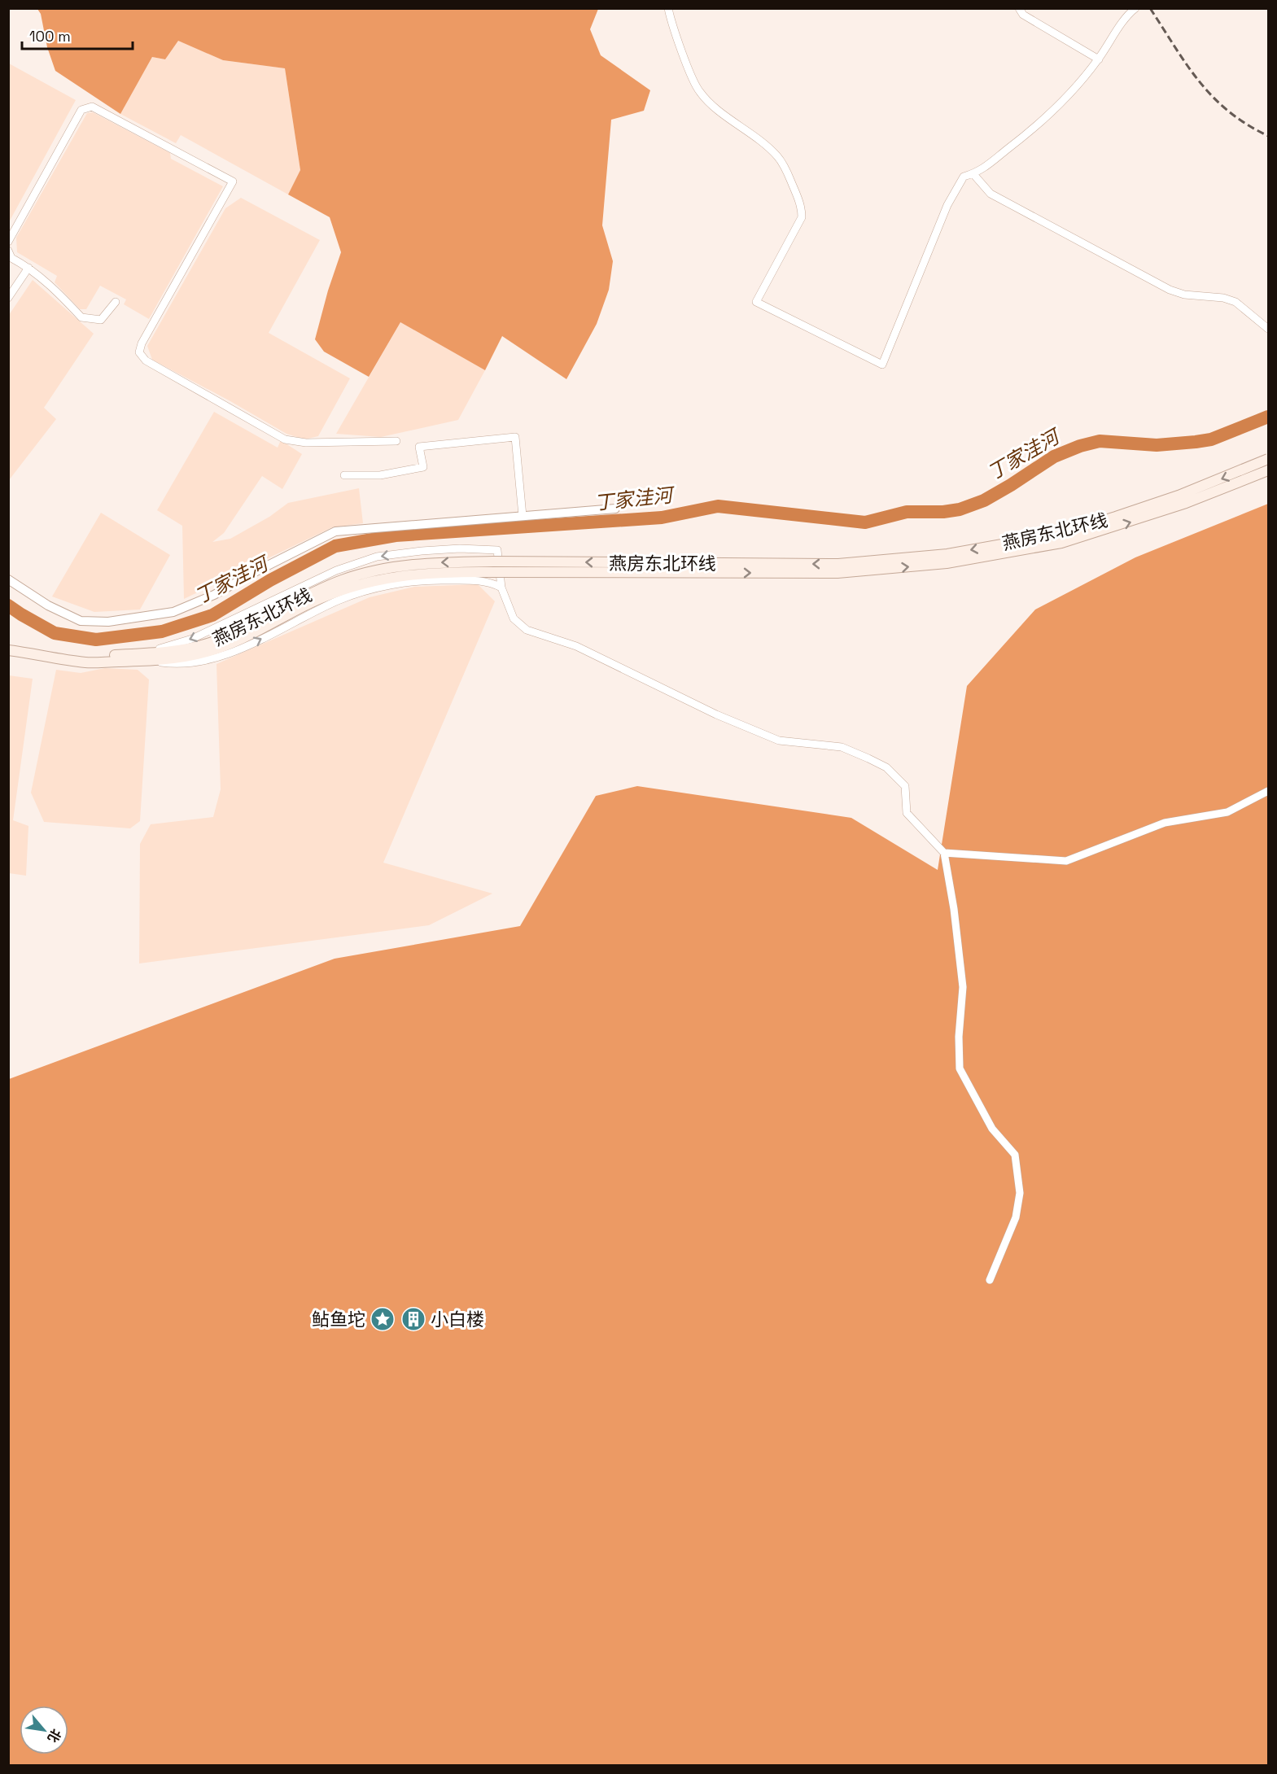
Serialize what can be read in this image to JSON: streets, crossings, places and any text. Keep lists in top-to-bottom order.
{
  "streets": {
    "main road": ["燕房东北环线"]
  },
  "water": ["丁家洼河"],
  "places": {
    "place": ["鲇鱼坨"],
    "building": ["小白楼"]
  },
  "scale_bar": "100 m",
  "north": "bottom right"
}
